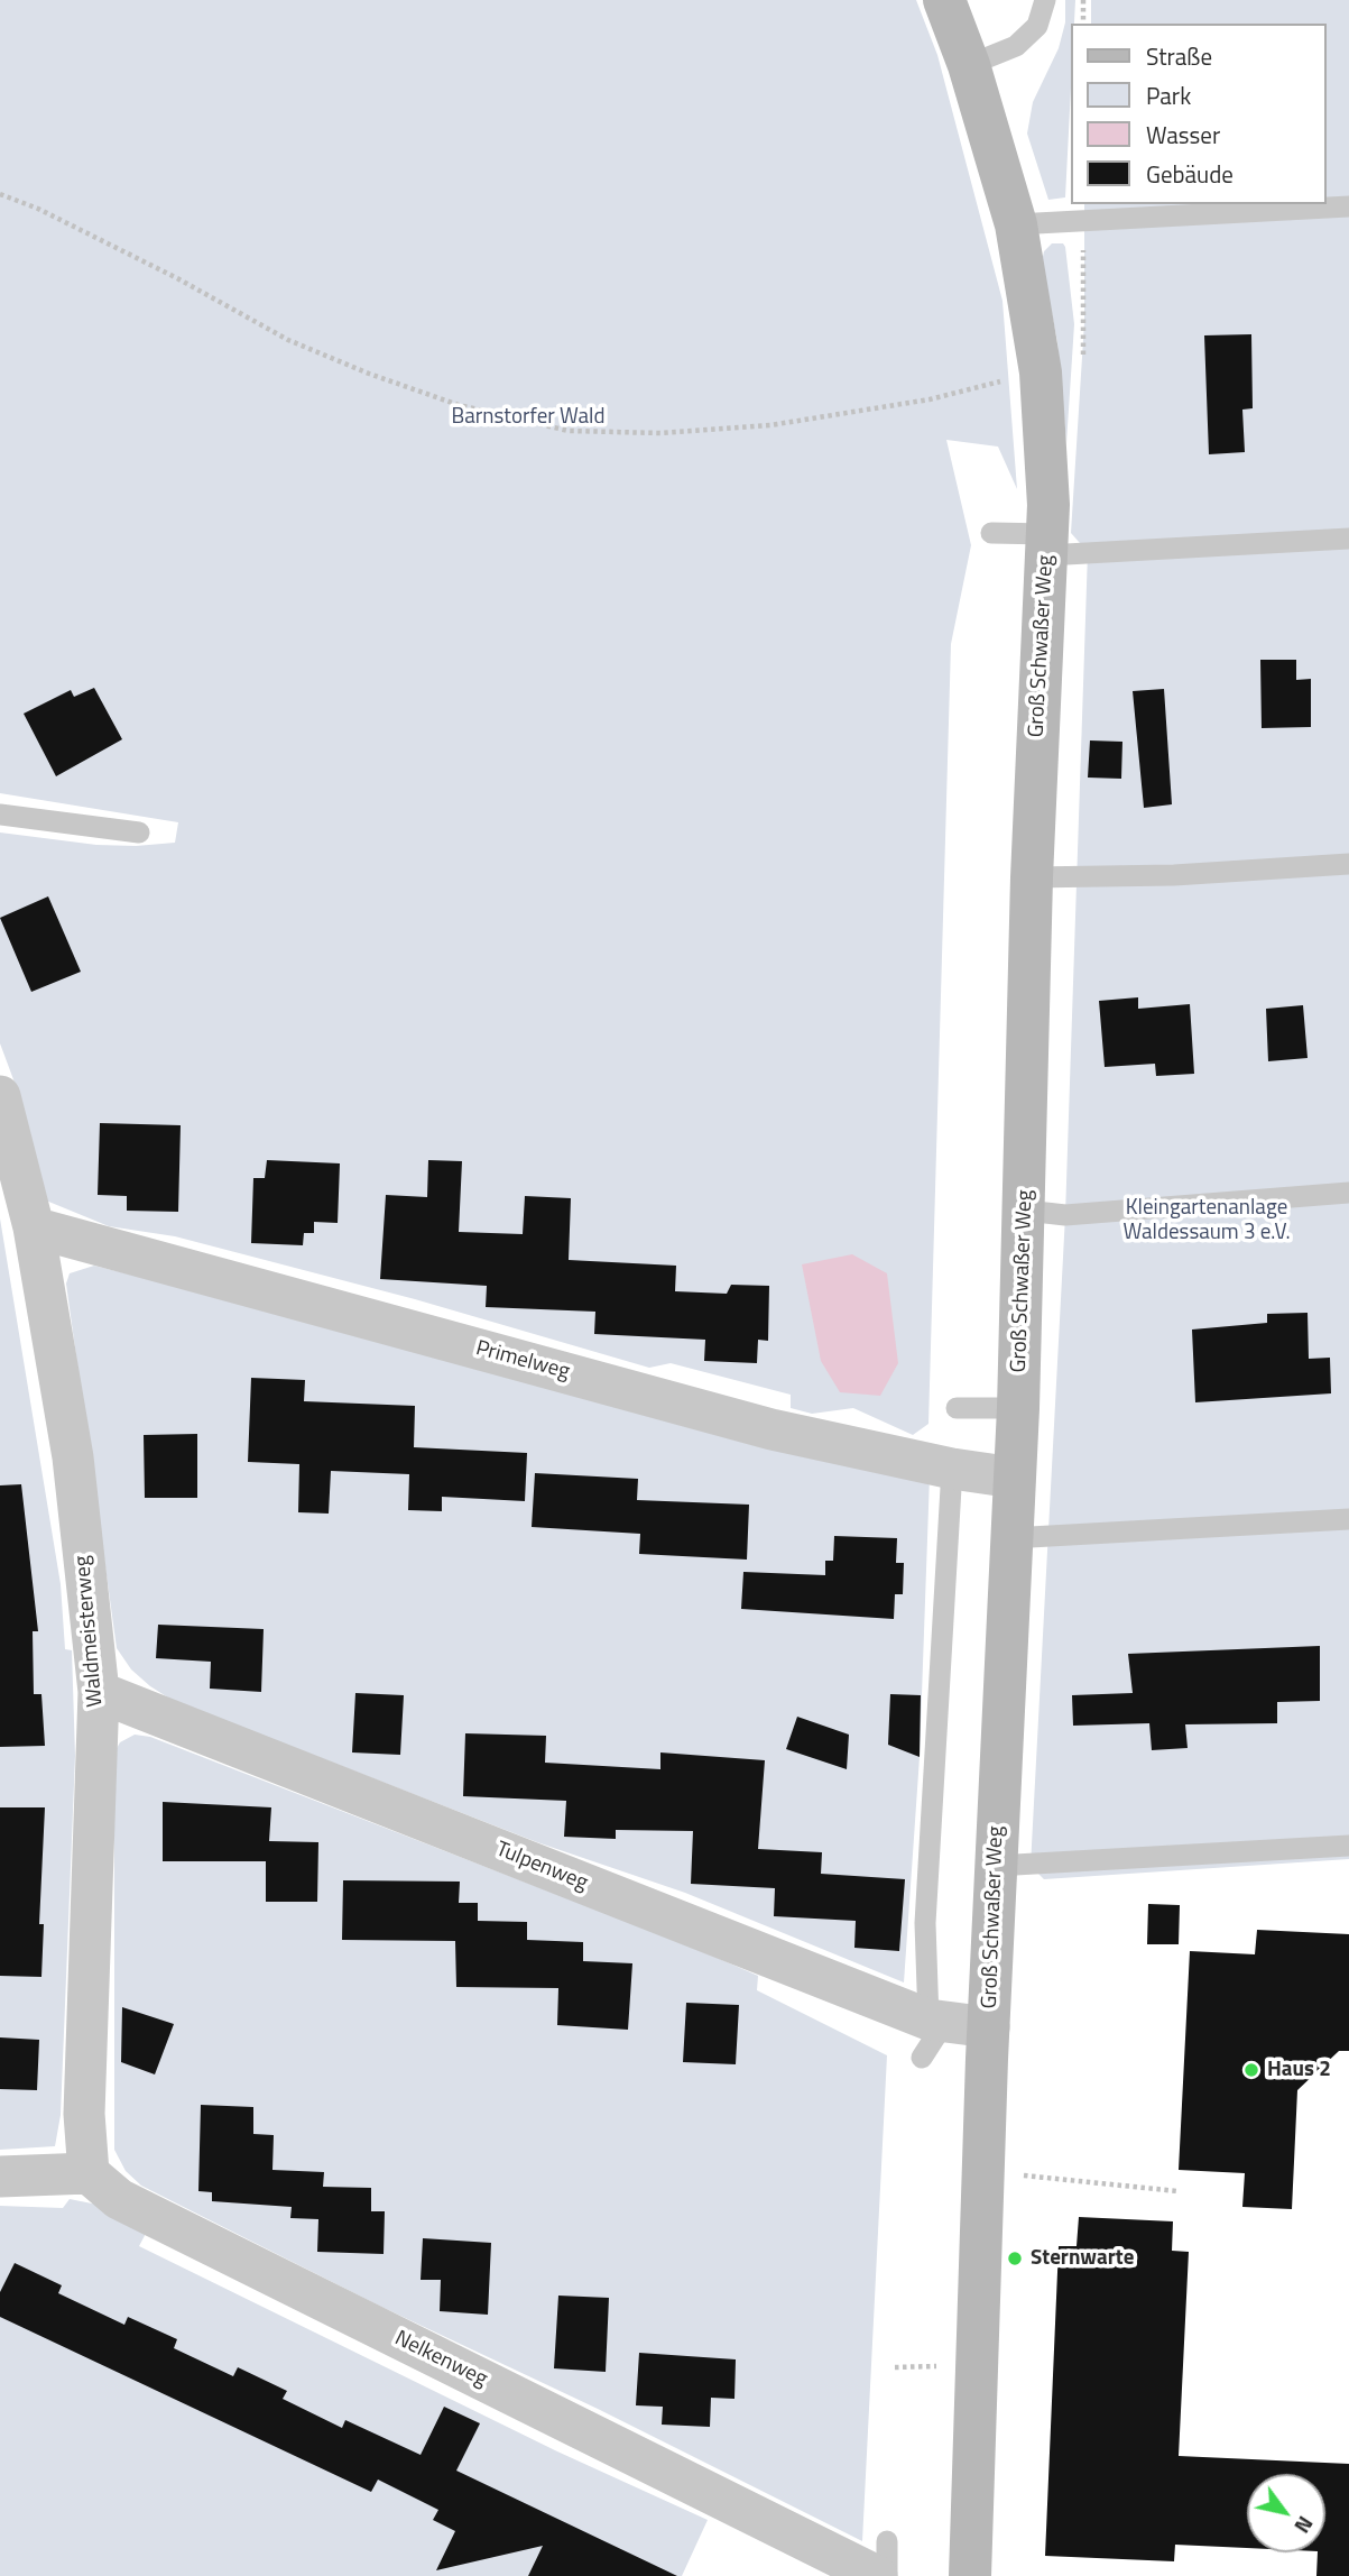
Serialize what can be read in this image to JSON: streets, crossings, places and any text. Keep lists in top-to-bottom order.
{
  "streets": {
    "street": [
      "Groß Schwaßer Weg",
      "Primelweg",
      "Waldmeisterweg",
      "Tulpenweg",
      "Nelkenweg"
    ]
  },
  "crossings": [
    ["Groß Schwaßer Weg", "Primelweg"],
    ["Groß Schwaßer Weg", "Tulpenweg"],
    ["Primelweg", "Waldmeisterweg"],
    ["Waldmeisterweg", "Tulpenweg"],
    ["Waldmeisterweg", "Nelkenweg"]
  ],
  "parks": ["Barnstorfer Wald", "Kleingartenanlage Waldessaum 3 e.V."],
  "places": ["Haus 2", "Sternwarte"],
  "legend": [
    "Straße",
    "Park",
    "Wasser",
    "Gebäude"
  ],
  "north": "bottom right"
}
